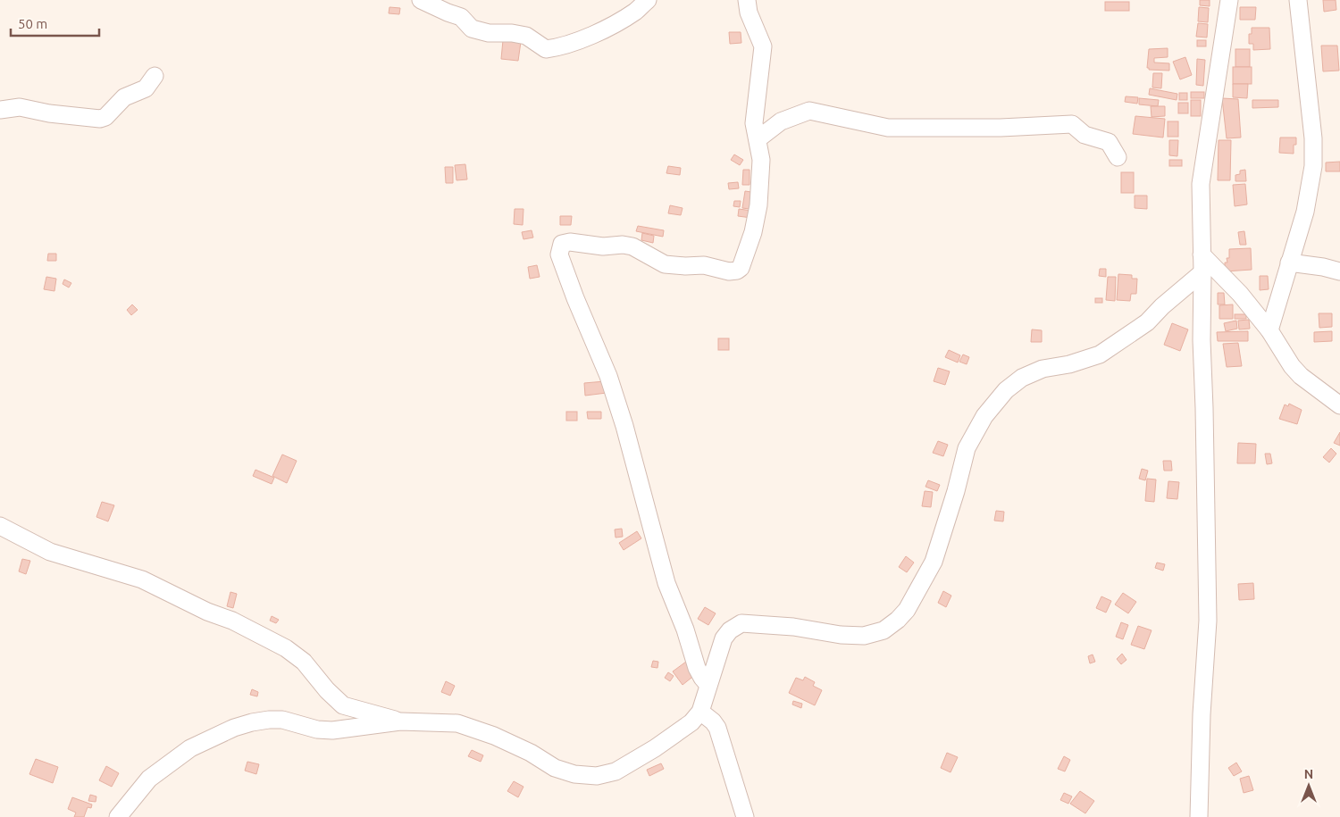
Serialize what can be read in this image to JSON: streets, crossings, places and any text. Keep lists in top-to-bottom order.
{
  "scale_bar": "50 m",
  "north": "top"
}
